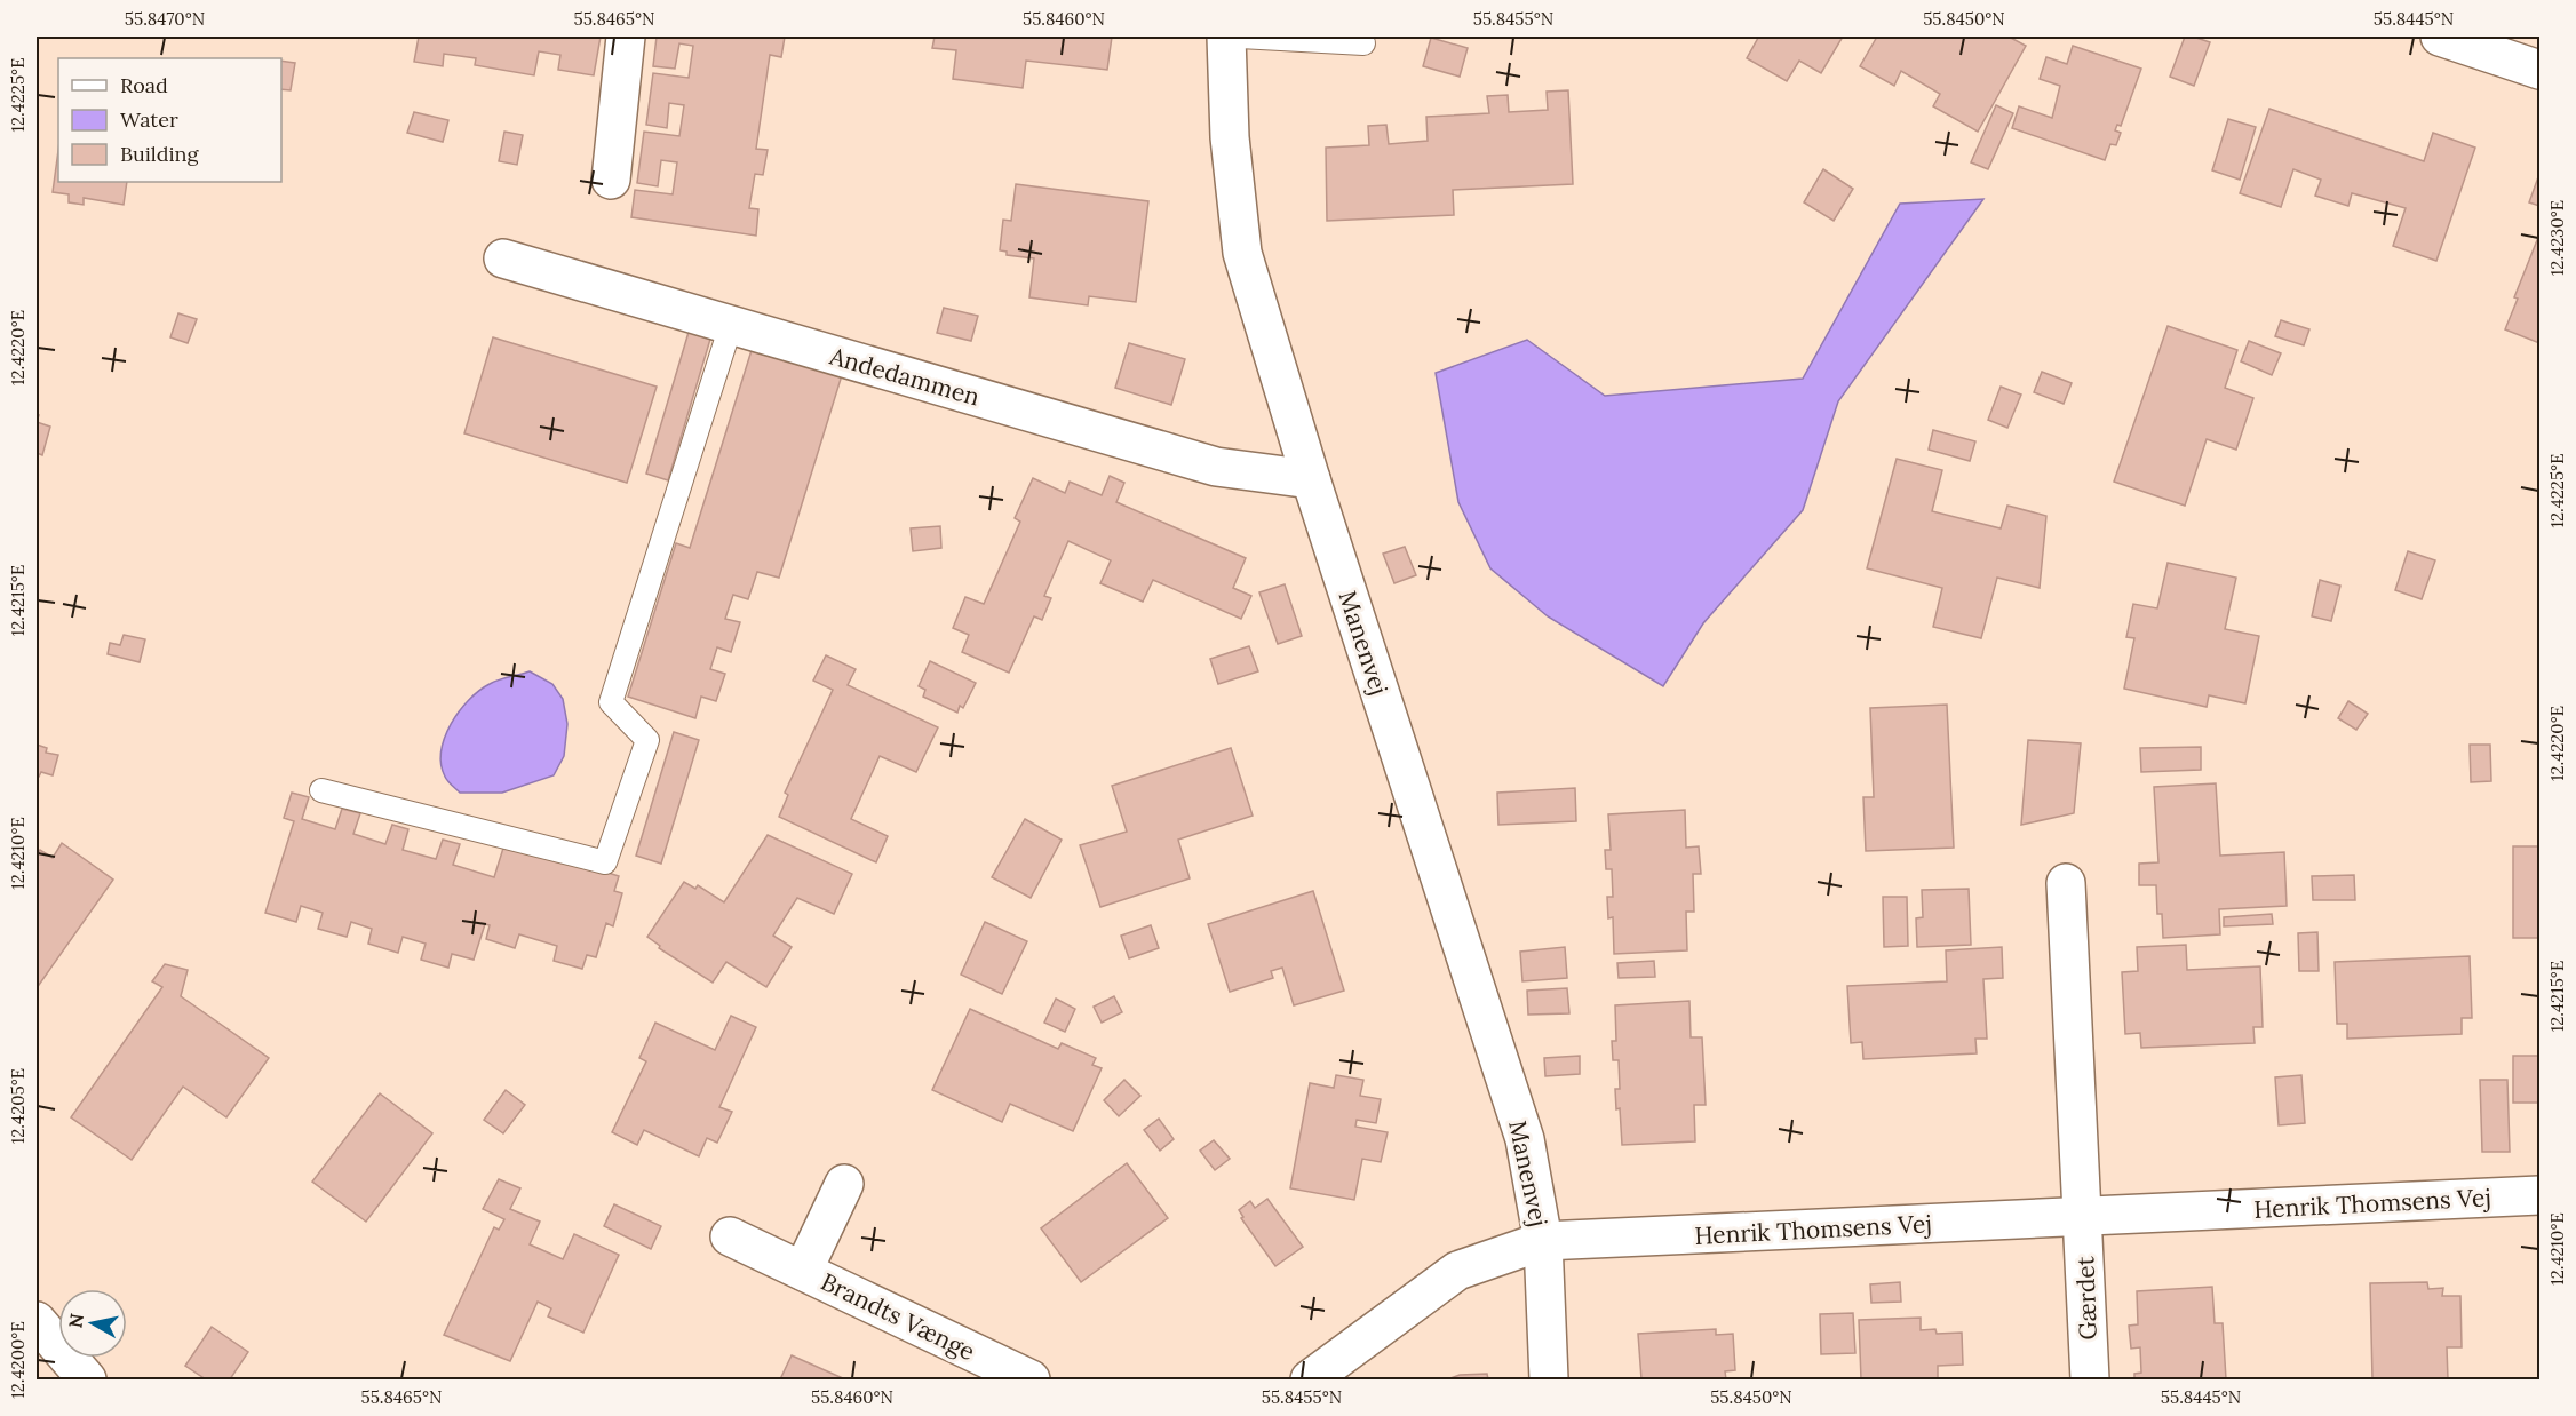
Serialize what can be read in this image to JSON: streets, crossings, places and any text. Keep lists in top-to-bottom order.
{
  "streets": {
    "street": [
      "Andedammen",
      "Manenvej",
      "Henrik Thomsens Vej",
      "Gærdet",
      "Brandts Vænge"
    ]
  },
  "crossings": [
    ["Andedammen", "Manenvej"],
    ["Manenvej", "Henrik Thomsens Vej"],
    ["Henrik Thomsens Vej", "Gærdet"]
  ],
  "legend": ["Road", "Water", "Building"],
  "north": "left",
  "coordinates": [
    "55.8470°N",
    "55.8465°N",
    "55.8460°N",
    "55.8455°N",
    "55.8450°N",
    "55.8445°N",
    "12.4225°E",
    "12.4230°E",
    "12.4220°E",
    "12.4215°E",
    "12.4210°E",
    "12.4205°E",
    "12.4200°E"
  ]
}
